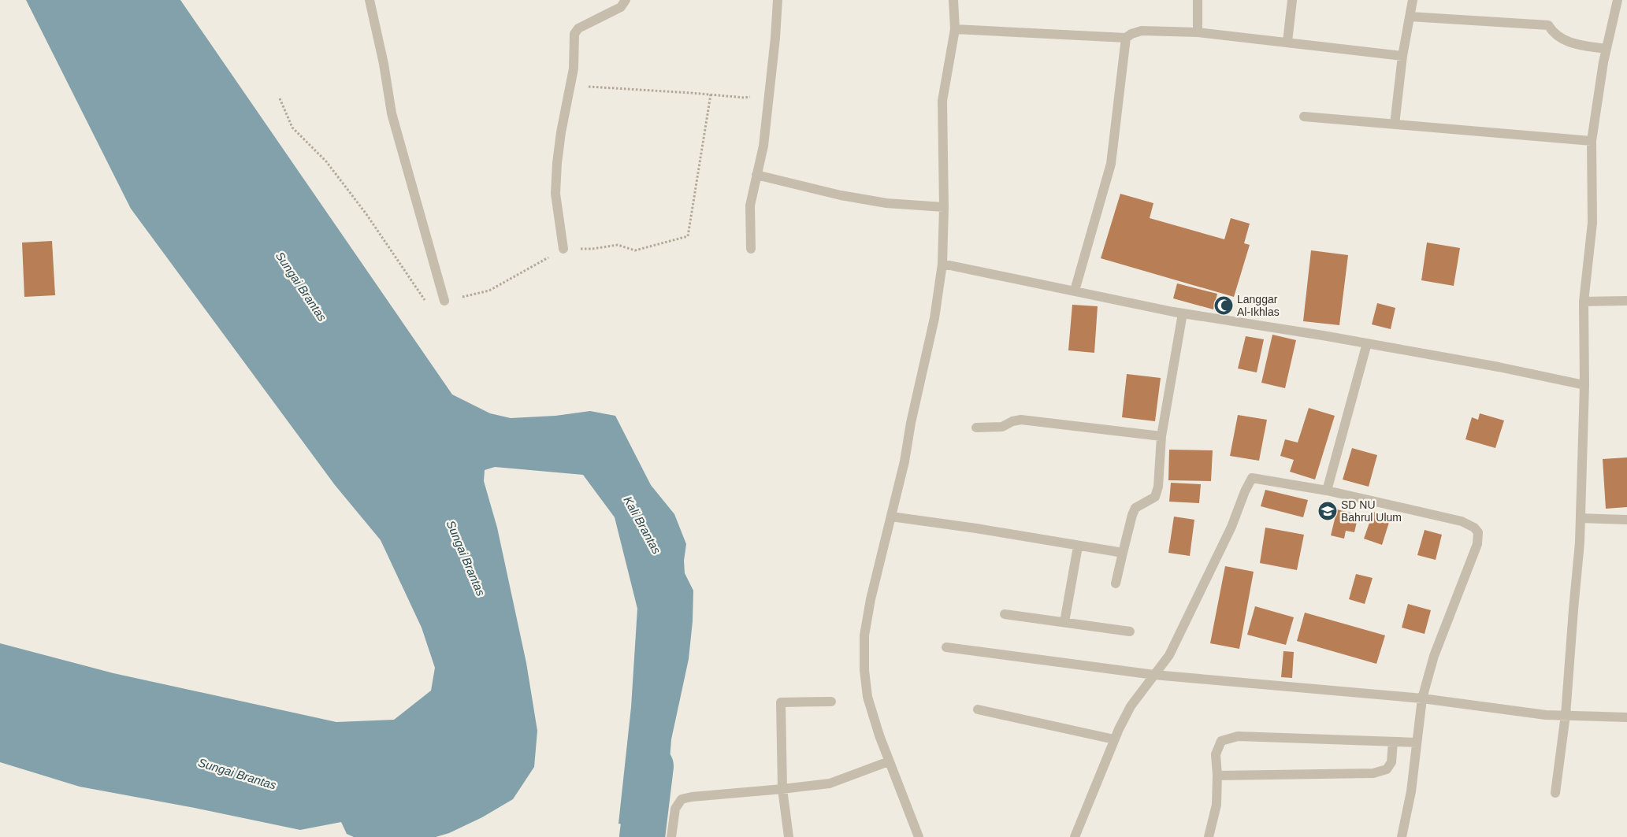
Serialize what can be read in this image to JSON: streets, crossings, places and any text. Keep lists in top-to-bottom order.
{
  "water": ["Sungai Brantas", "Kali Brantas"],
  "places": {
    "mosque": ["Langgar Al-Ikhlas"],
    "school or university": ["SD NU Bahrul Ulum"]
  }
}
